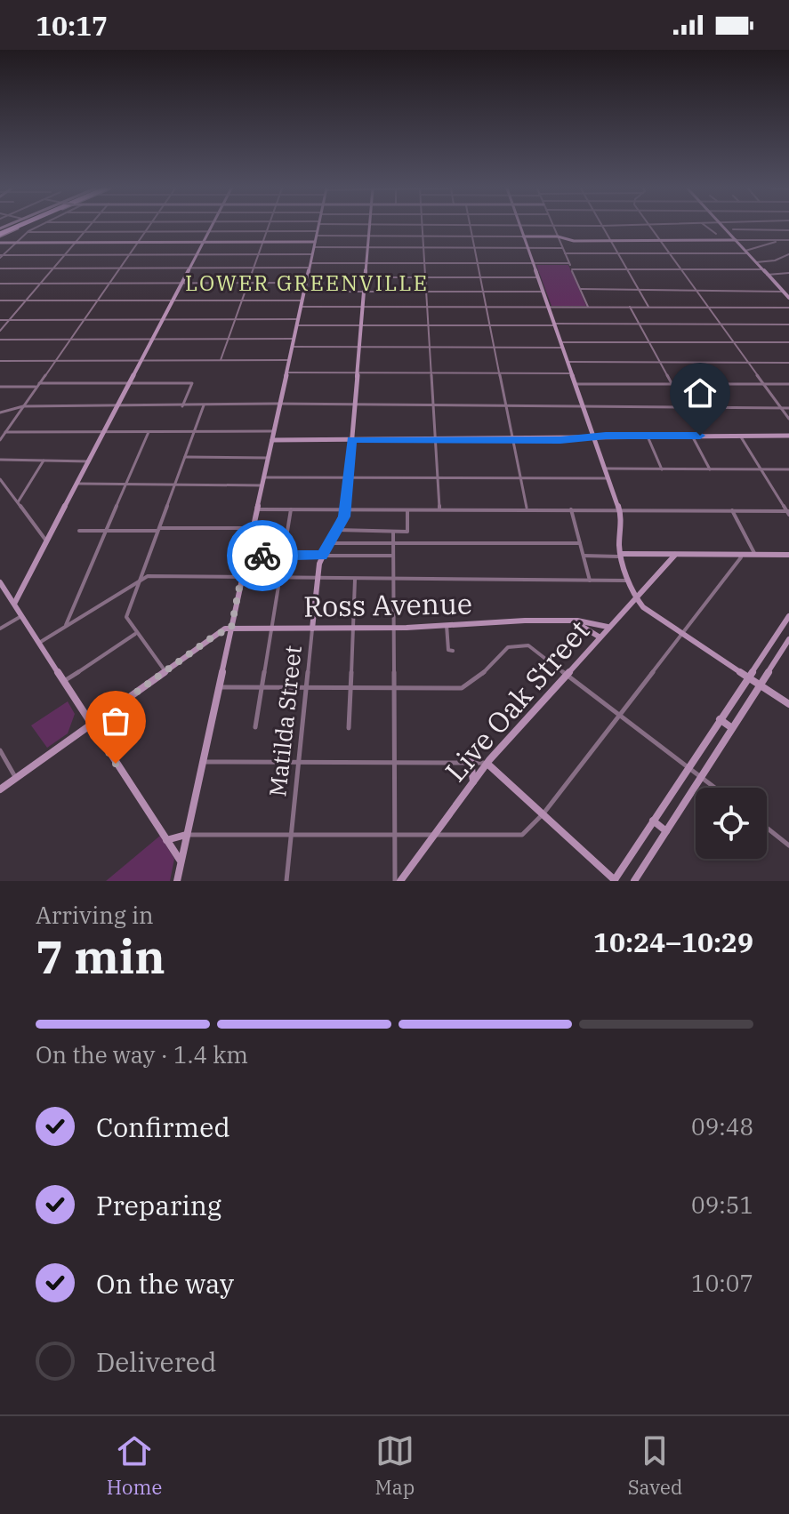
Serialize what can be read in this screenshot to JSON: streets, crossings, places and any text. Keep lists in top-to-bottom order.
{
  "streets": {
    "street": ["Ross Avenue", "Live Oak Street", "Matilda Street"]
  },
  "crossings": [
    ["Ross Avenue", "Live Oak Street"],
    ["Ross Avenue", "Matilda Street"]
  ],
  "districts": ["LOWER GREENVILLE"],
  "page": {
    "status": "10:17",
    "heading": ["7 min", "Arriving in", "10:24–10:29"],
    "bar": "On the way · 1.4 km",
    "list": [
      ["Confirmed", "09:48"],
      ["Preparing", "09:51"],
      ["On the way", "10:07"],
      "Delivered"
    ],
    "tabs": ["Home", "Map", "Saved"]
  }
}
